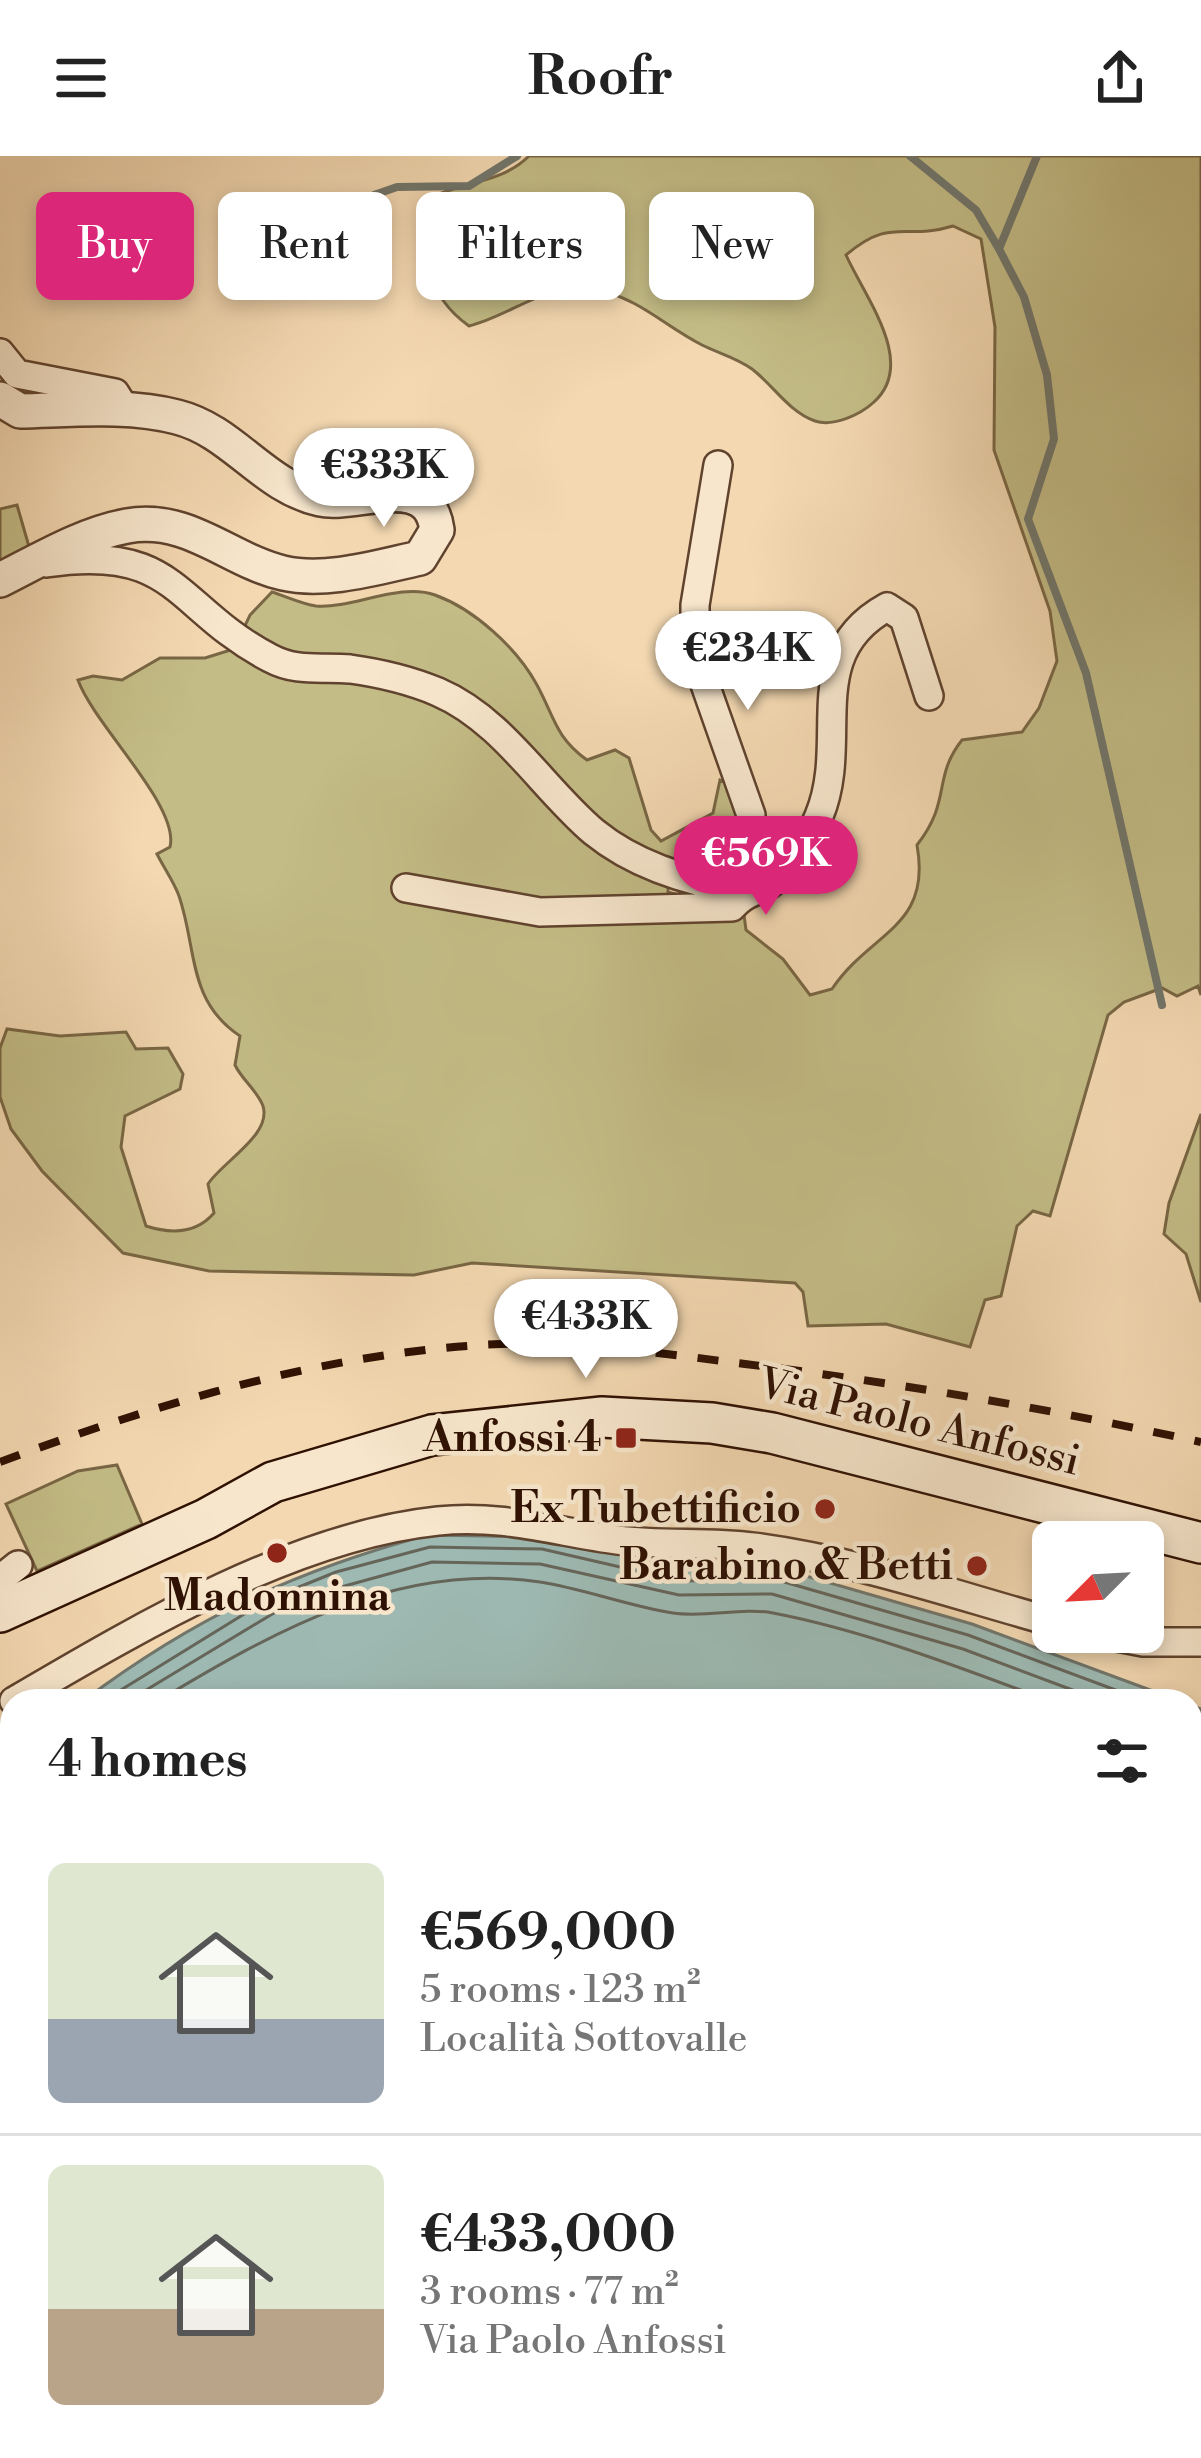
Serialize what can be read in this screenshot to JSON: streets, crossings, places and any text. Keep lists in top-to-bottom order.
{
  "streets": {
    "main road": ["Via Paolo Anfossi"]
  },
  "places": {
    "transit": ["Anfossi 4"],
    "other": ["Ex Tubettificio", "Madonnina", "Barabino & Betti"]
  },
  "north": "bottom left",
  "page": {
    "header": "Roofr",
    "chip": [
      "Buy",
      "Rent",
      "Filters",
      "New"
    ],
    "price": [
      "€333K",
      "€234K",
      "€569K",
      "€433K"
    ],
    "heading": "4 homes",
    "list": [
      {
        "name": "€569,000",
        "note": "5 rooms · 123 m² · Località Sottovalle"
      },
      {
        "name": "€433,000",
        "note": "3 rooms · 77 m² · Via Paolo Anfossi"
      }
    ]
  }
}
